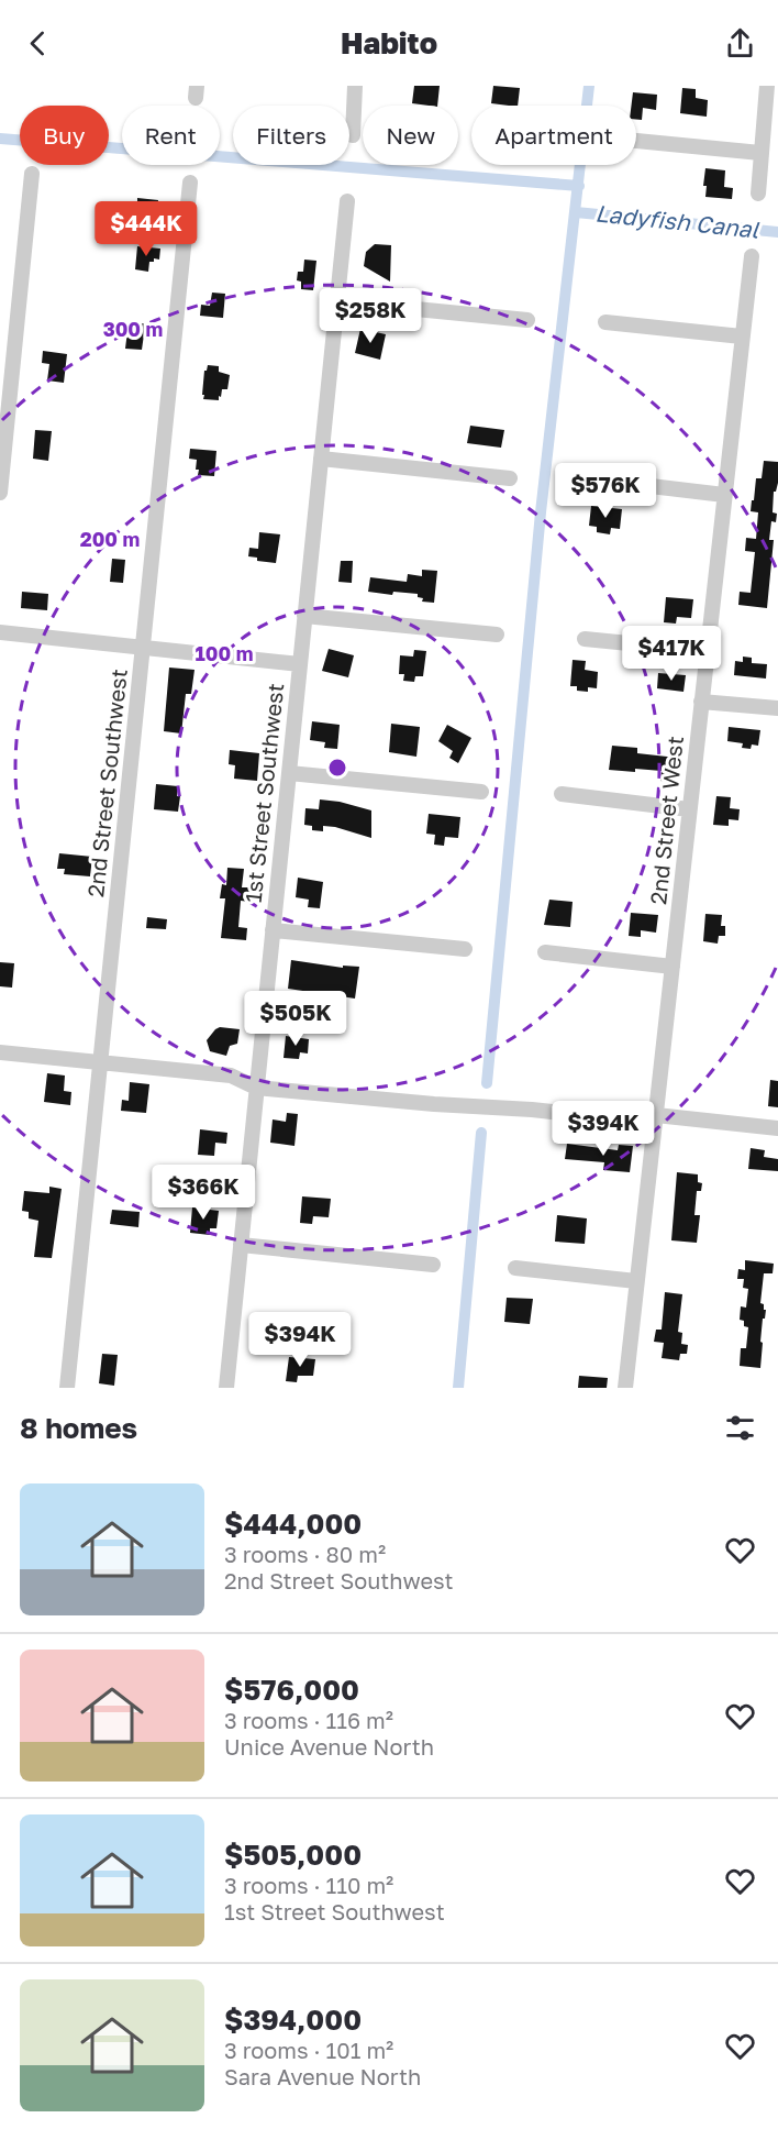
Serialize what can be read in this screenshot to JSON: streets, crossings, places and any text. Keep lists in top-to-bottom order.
{
  "streets": {
    "street": ["2nd Street Southwest", "1st Street Southwest", "2nd Street West"]
  },
  "water": ["Ladyfish Canal"],
  "page": {
    "header": "Habito",
    "chip": [
      "Buy",
      "Rent",
      "Filters",
      "New",
      "Apartment"
    ],
    "price": [
      "$444K",
      "$258K",
      "$576K",
      "$417K",
      "$505K",
      "$394K",
      "$366K",
      "$394K"
    ],
    "heading": "8 homes",
    "list": [
      {
        "name": "$444,000",
        "note": "3 rooms · 80 m² · 2nd Street Southwest"
      },
      {
        "name": "$576,000",
        "note": "3 rooms · 116 m² · Unice Avenue North"
      },
      {
        "name": "$505,000",
        "note": "3 rooms · 110 m² · 1st Street Southwest"
      },
      {
        "name": "$394,000",
        "note": "3 rooms · 101 m² · Sara Avenue North"
      }
    ]
  },
  "rings": ["300 m", "200 m", "100 m"]
}
